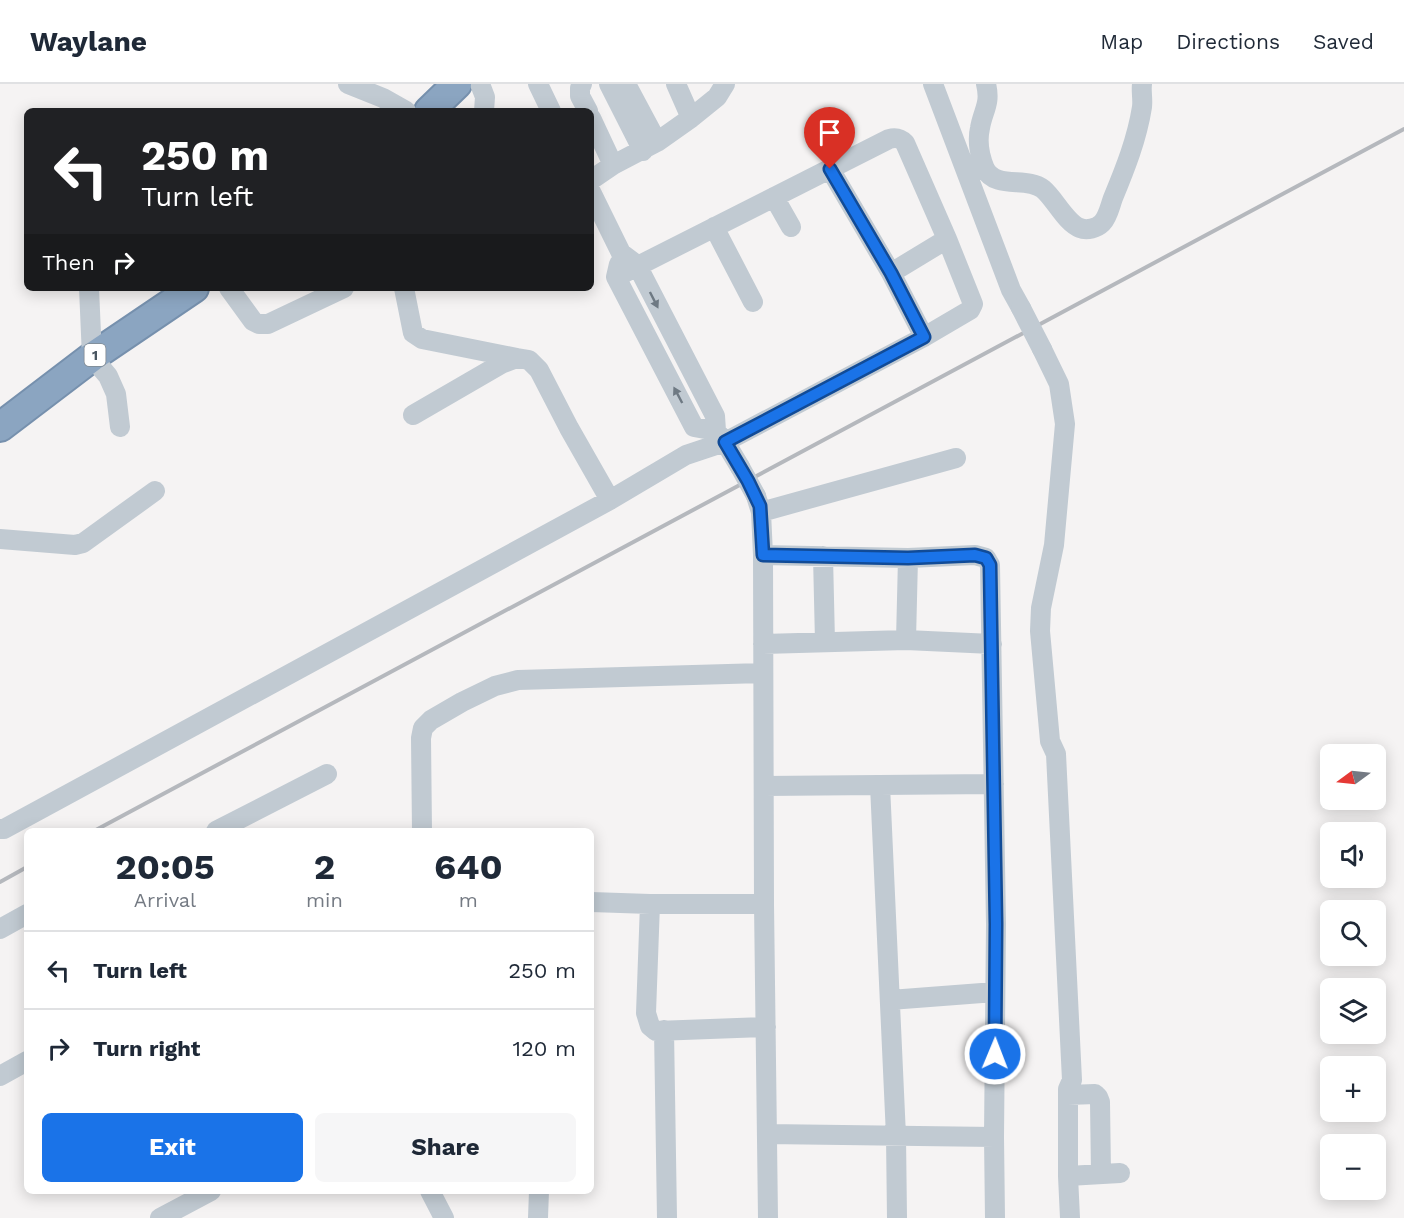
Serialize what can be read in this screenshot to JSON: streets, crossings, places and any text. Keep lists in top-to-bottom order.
{
  "streets": {
    "highway": ["1"]
  },
  "north": "left",
  "page": {
    "header": "Waylane",
    "nav": ["Map", "Directions", "Saved"],
    "turn": ["250 m", "Turn left"],
    "then": "Then",
    "map_buttons": ["+", "−"],
    "eta": [
      "20:05",
      "Arrival",
      "2",
      "min",
      "640",
      "m"
    ],
    "list": [
      {
        "name": "Turn left",
        "value": "250 m"
      },
      {
        "name": "Turn right",
        "value": "120 m"
      }
    ],
    "buttons": ["Exit", "Share"]
  }
}
